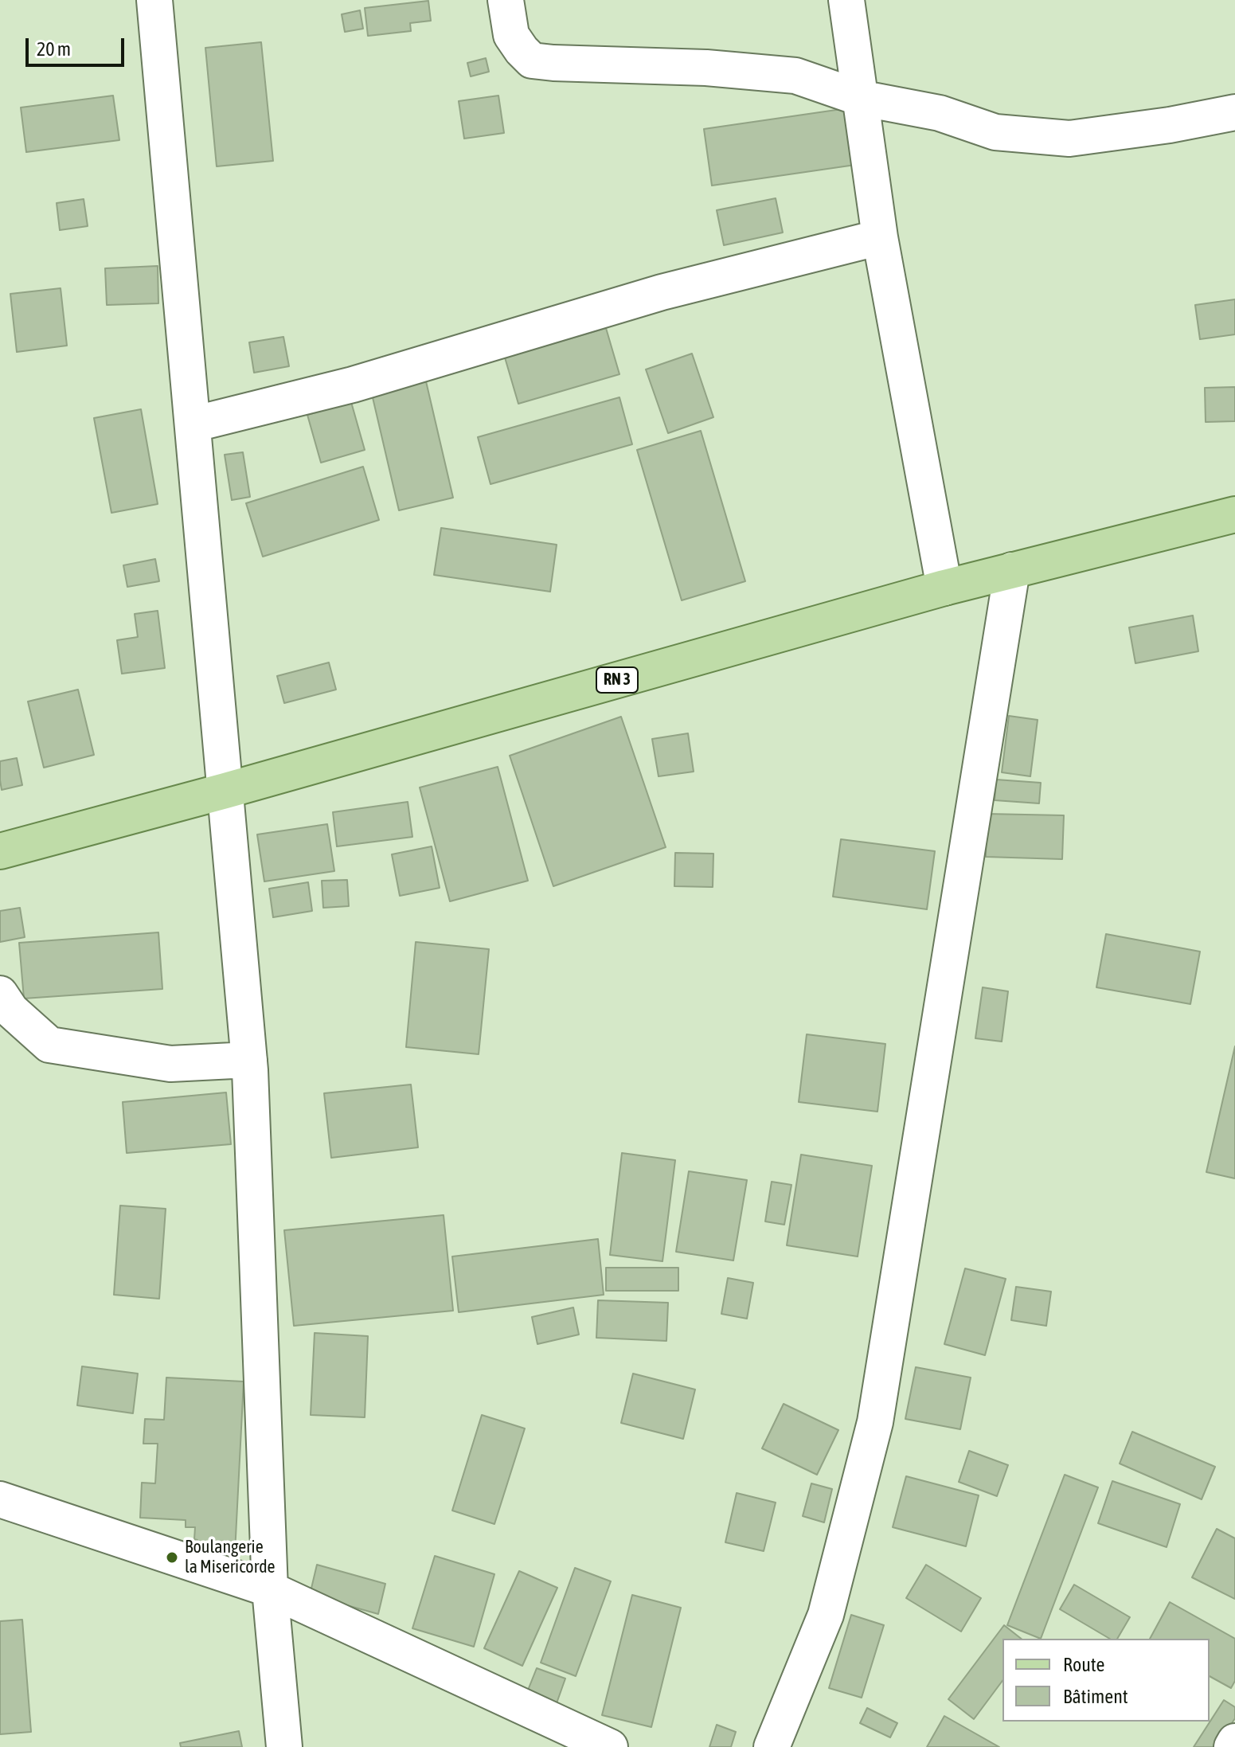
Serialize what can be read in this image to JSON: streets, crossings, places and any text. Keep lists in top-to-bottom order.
{
  "streets": {
    "main road": ["RN 3"]
  },
  "places": ["Boulangerie la Misericorde"],
  "legend": ["Route", "Bâtiment"],
  "scale_bar": "20 m"
}
